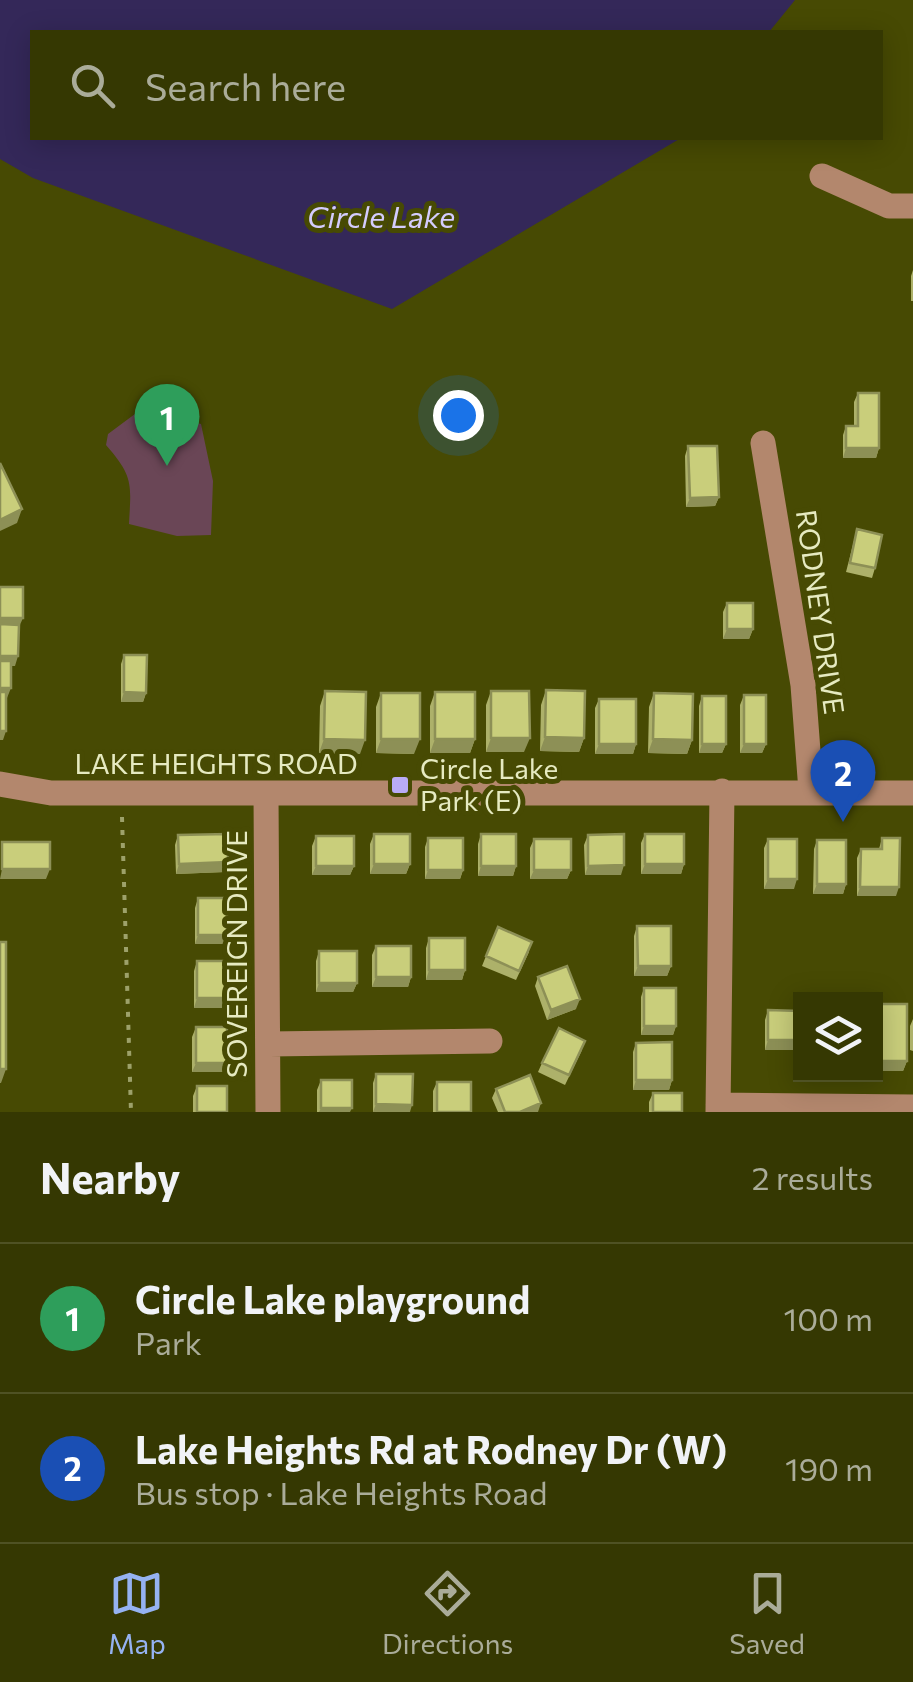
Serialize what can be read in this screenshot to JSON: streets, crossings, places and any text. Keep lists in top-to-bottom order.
{
  "streets": {
    "street": ["RODNEY DRIVE", "LAKE HEIGHTS ROAD", "SOVEREIGN DRIVE"]
  },
  "crossings": [
    ["RODNEY DRIVE", "LAKE HEIGHTS ROAD"],
    ["LAKE HEIGHTS ROAD", "SOVEREIGN DRIVE"]
  ],
  "water": ["Circle Lake"],
  "places": {
    "transit": ["Circle Lake Park (E)"]
  },
  "page": {
    "search": "Search here",
    "pins": ["1", "2"],
    "heading": ["Nearby", "2 results"],
    "list": [
      {
        "mark": "1",
        "name": "Circle Lake playground",
        "note": "Park",
        "value": "100 m"
      },
      {
        "mark": "2",
        "name": "Lake Heights Rd at Rodney Dr (W)",
        "note": "Bus stop · Lake Heights Road",
        "value": "190 m"
      }
    ],
    "nav": ["Map", "Directions", "Saved"]
  }
}
